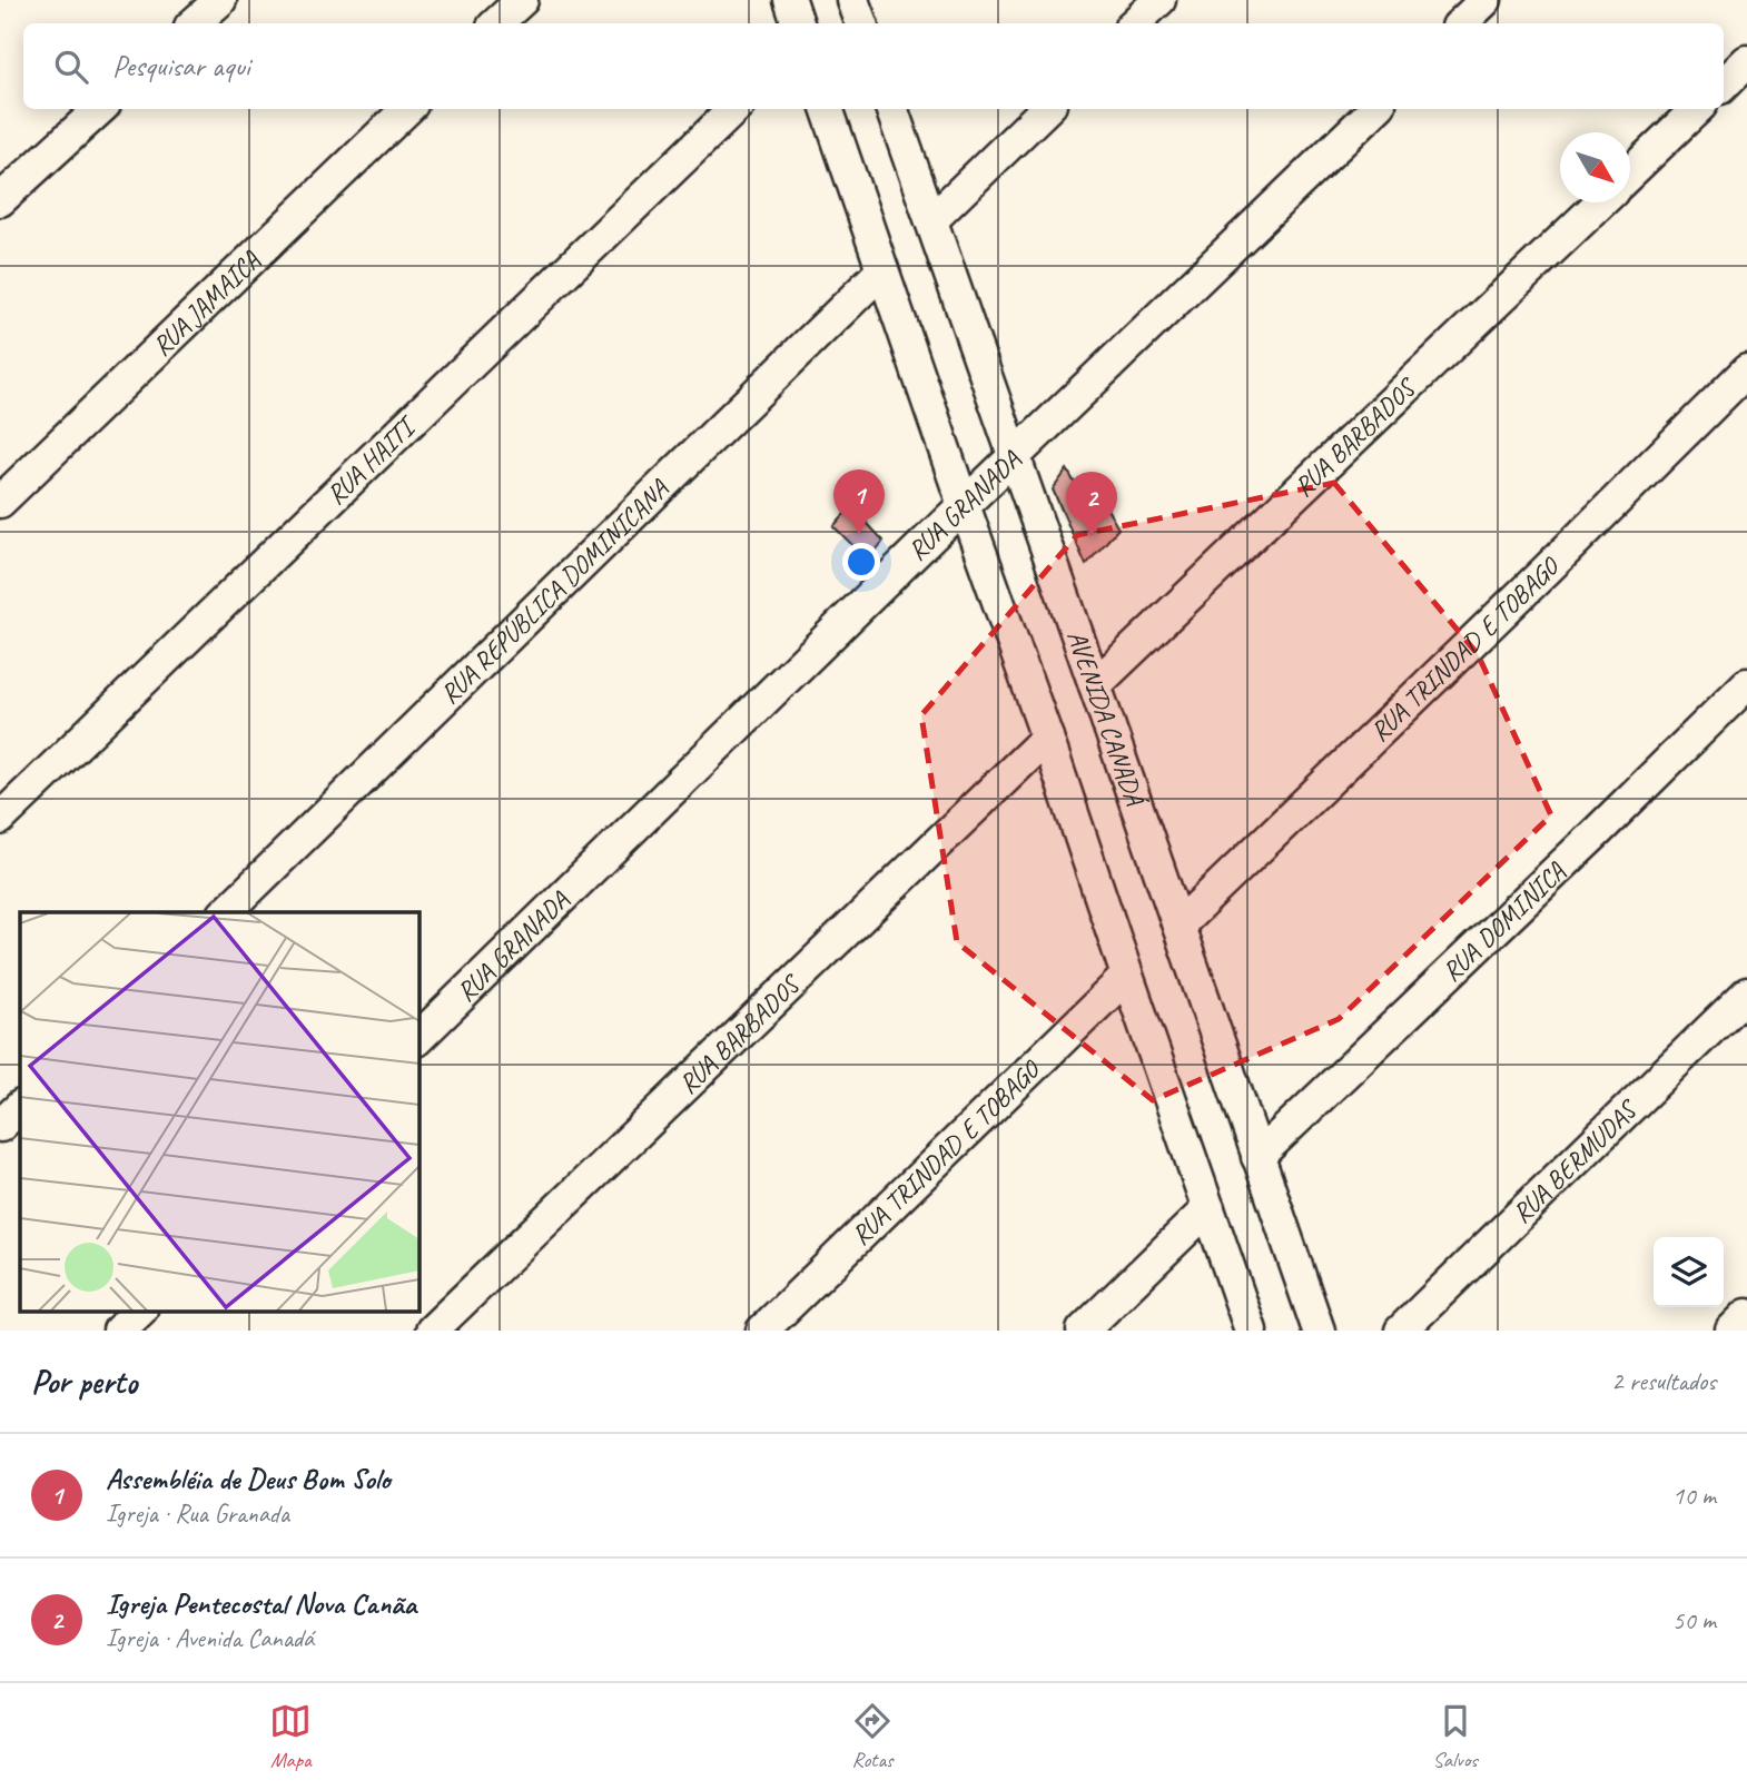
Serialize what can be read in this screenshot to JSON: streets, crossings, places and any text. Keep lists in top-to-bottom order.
{
  "streets": {
    "street": [
      "RUA JAMAICA",
      "RUA BARBADOS",
      "RUA HAITI",
      "RUA GRANADA",
      "RUA REPÚBLICA DOMINICANA",
      "RUA TRINDAD E TOBAGO",
      "AVENIDA CANADÁ",
      "RUA DOMINICA",
      "RUA BERMUDAS"
    ]
  },
  "crossings": [
    ["RUA BARBADOS", "AVENIDA CANADÁ"],
    ["RUA GRANADA", "AVENIDA CANADÁ"],
    ["RUA TRINDAD E TOBAGO", "AVENIDA CANADÁ"],
    ["AVENIDA CANADÁ", "RUA DOMINICA"]
  ],
  "north": "bottom right",
  "page": {
    "search": "Pesquisar aqui",
    "pins": ["1", "2"],
    "heading": ["Por perto", "2 resultados"],
    "list": [
      {
        "mark": "1",
        "name": "Assembléia de Deus Bom Solo",
        "note": "Igreja · Rua Granada",
        "value": "10 m"
      },
      {
        "mark": "2",
        "name": "Igreja Pentecostal Nova Canãa",
        "note": "Igreja · Avenida Canadá",
        "value": "50 m"
      }
    ],
    "nav": ["Mapa", "Rotas", "Salvos"]
  }
}
